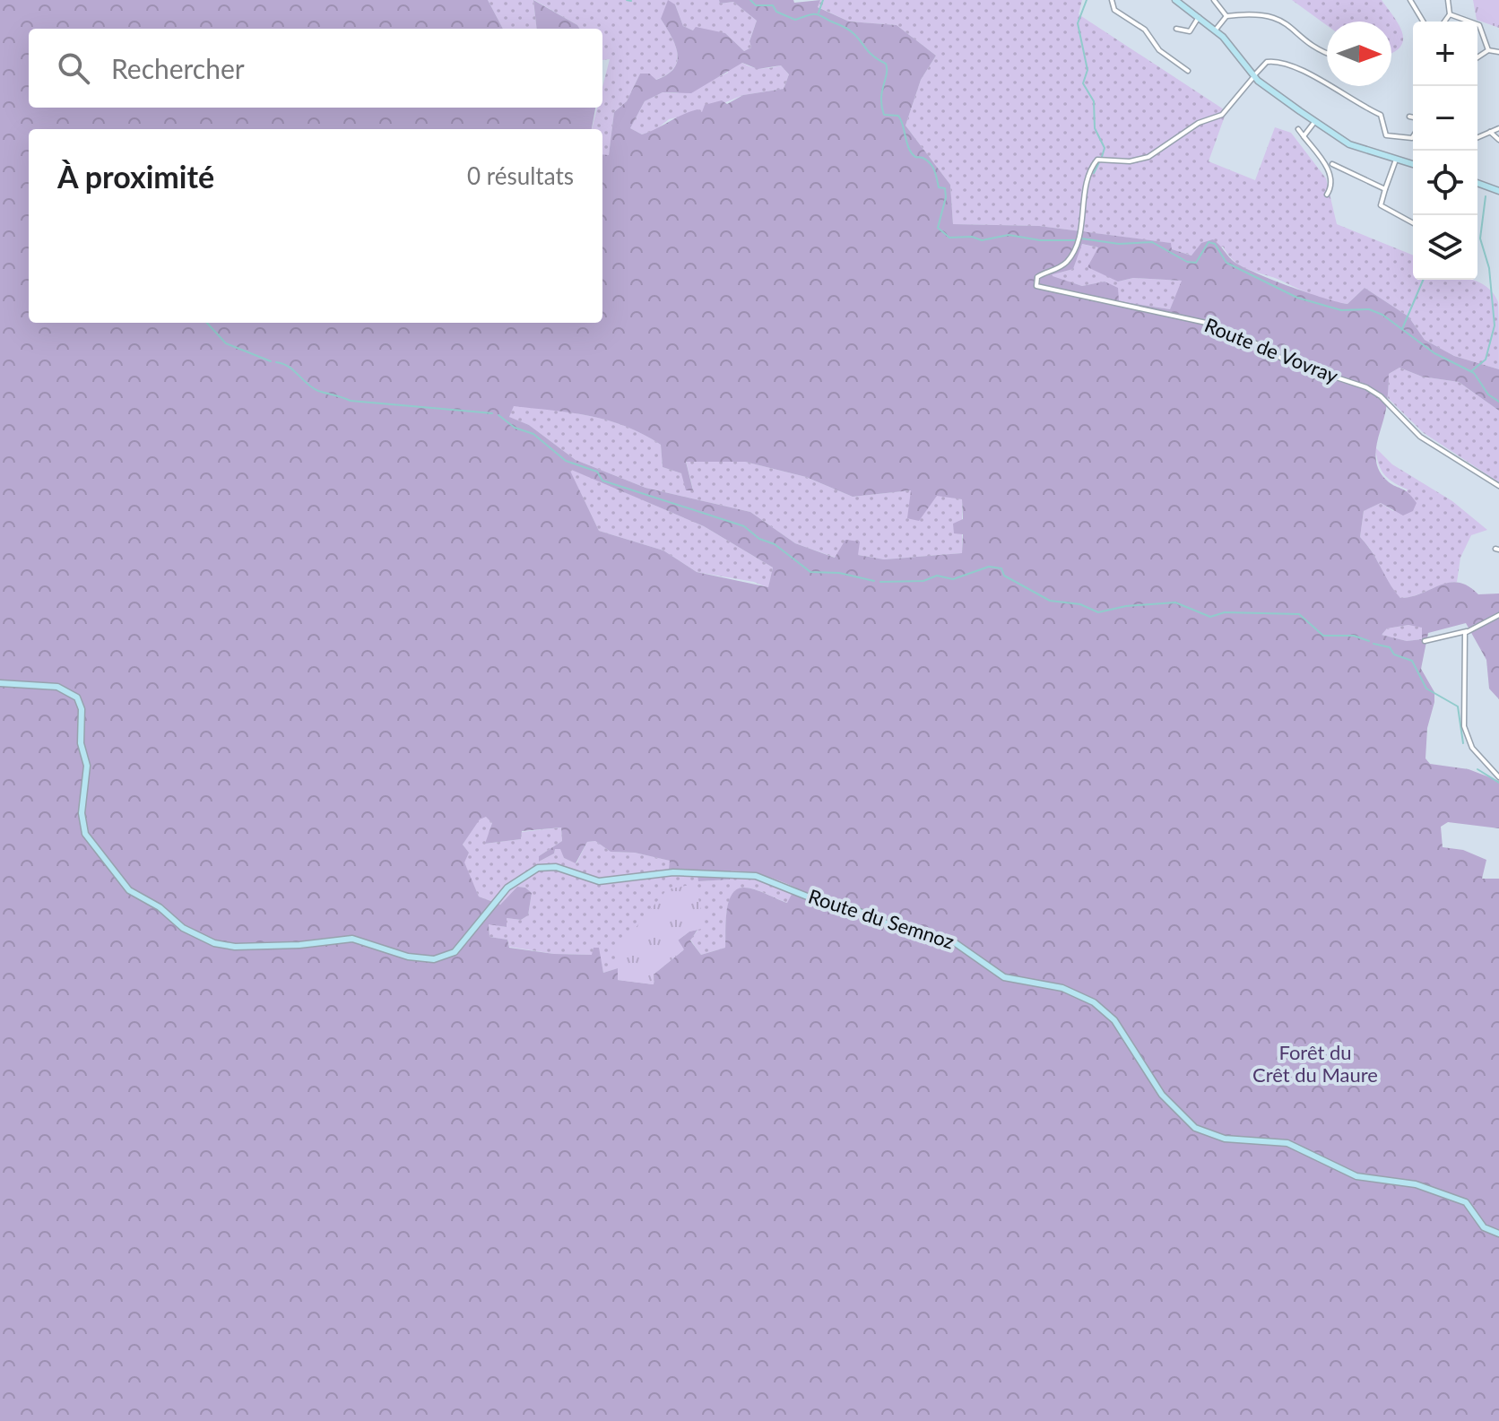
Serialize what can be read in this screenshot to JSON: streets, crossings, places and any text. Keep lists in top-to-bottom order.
{
  "streets": {
    "main road": ["Route du Semnoz"],
    "street": ["Route de Vovray"]
  },
  "parks": ["Forêt du Crêt du Maure"],
  "north": "right",
  "page": {
    "map_buttons": ["+", "−"],
    "search": "Rechercher",
    "heading": ["À proximité", "0 résultats"]
  }
}
